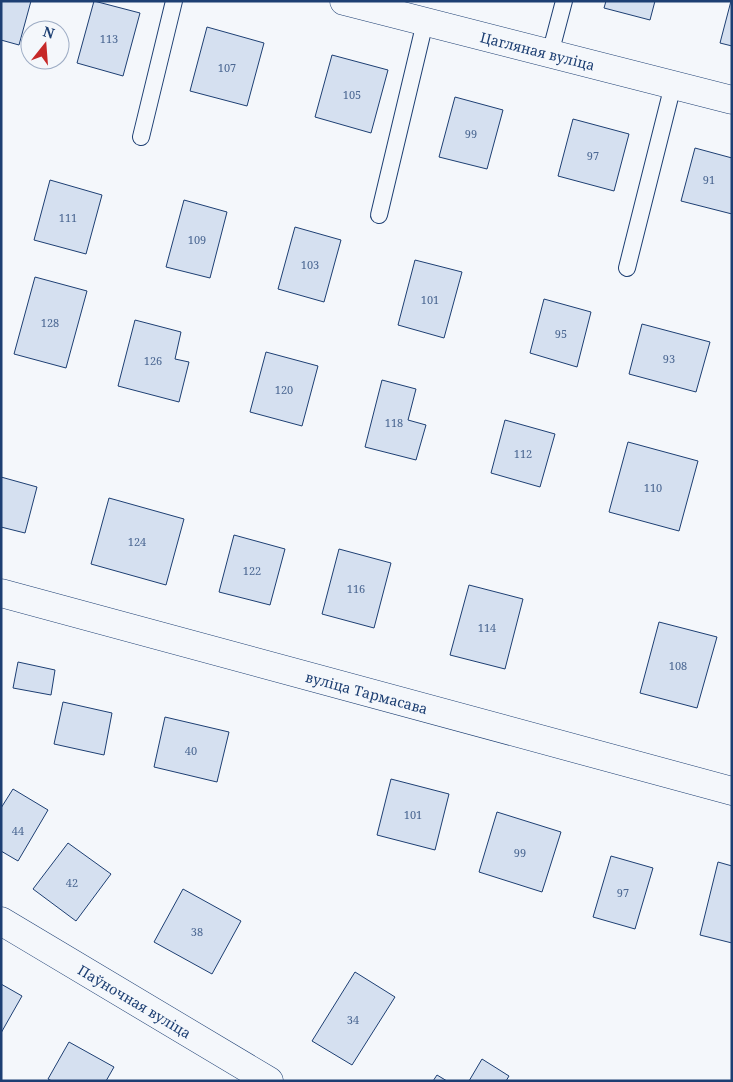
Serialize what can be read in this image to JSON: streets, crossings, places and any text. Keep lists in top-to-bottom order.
{
  "streets": {
    "street": ["Цагляная вуліца", "вуліца Тармасава", "Паўночная вуліца"]
  },
  "house_numbers": [
    "113",
    "107",
    "105",
    "99",
    "97",
    "91",
    "111",
    "109",
    "103",
    "101",
    "128",
    "95",
    "93",
    "126",
    "120",
    "118",
    "112",
    "110",
    "124",
    "122",
    "116",
    "114",
    "108",
    "40",
    "101",
    "44",
    "99",
    "42",
    "97",
    "38",
    "34"
  ],
  "north": "top"
}
